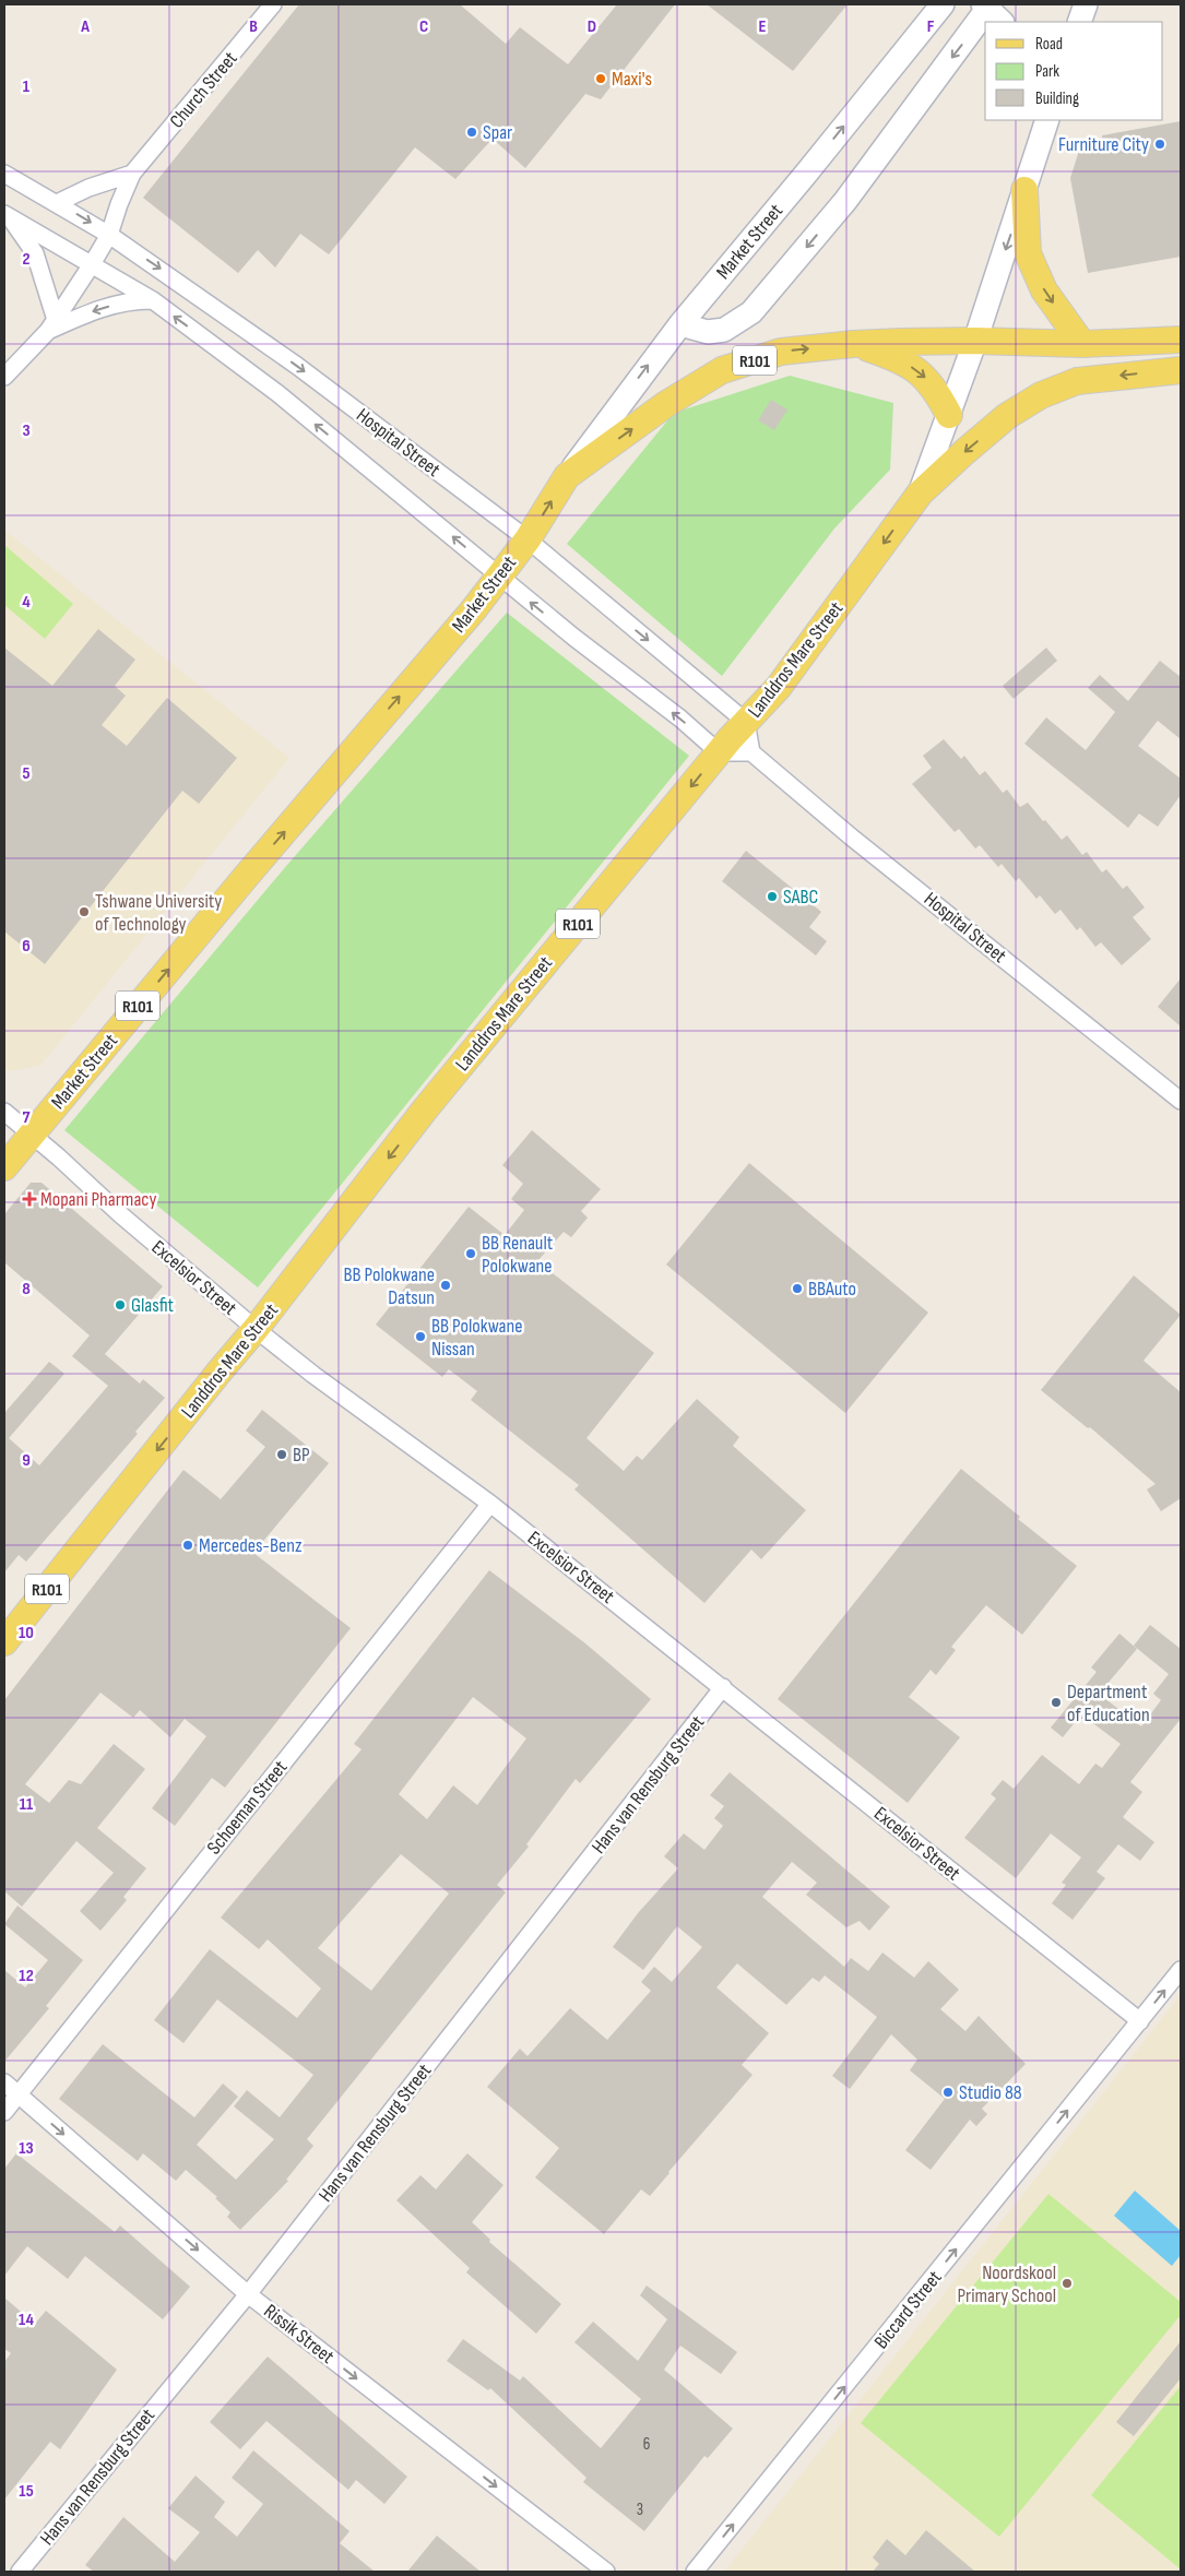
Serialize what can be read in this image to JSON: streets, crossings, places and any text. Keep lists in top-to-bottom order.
{
  "streets": {
    "main road": ["Market Street", "R101", "Landdros Mare Street"],
    "street": [
      "Church Street",
      "Hospital Street",
      "Excelsior Street",
      "Hans van Rensburg Street",
      "Schoeman Street",
      "Biccard Street",
      "Rissik Street"
    ]
  },
  "crossings": [
    ["Church Street", "Hospital Street"],
    ["Market Street", "R101"],
    ["Market Street", "Hospital Street"],
    ["Market Street", "Excelsior Street"],
    ["Hospital Street", "Landdros Mare Street"],
    ["Landdros Mare Street", "Excelsior Street"],
    ["Excelsior Street", "Hans van Rensburg Street"],
    ["Excelsior Street", "Schoeman Street"],
    ["Excelsior Street", "Biccard Street"],
    ["Hans van Rensburg Street", "Rissik Street"],
    ["Schoeman Street", "Rissik Street"]
  ],
  "one_way": ["Landdros Mare Street", "Biccard Street", "Rissik Street"],
  "places": {
    "other": [
      "Maxi's",
      "Spar",
      "Furniture City",
      "SABC",
      "Tshwane University of Technology",
      "BB Renault Polokwane",
      "BB Polokwane Datsun",
      "BBAuto",
      "Glasfit",
      "BB Polokwane Nissan",
      "BP",
      "Mercedes-Benz",
      "Department of Education",
      "Studio 88",
      "Noordskool Primary School"
    ],
    "health": ["Mopani Pharmacy"]
  },
  "house_numbers": ["6", "3"],
  "legend": ["Road", "Park", "Building"],
  "grid": {
    "columns": [
      "A",
      "B",
      "C",
      "D",
      "E",
      "F"
    ],
    "rows": [
      "1",
      "2",
      "3",
      "4",
      "5",
      "6",
      "7",
      "8",
      "9",
      "10",
      "11",
      "12",
      "13",
      "14",
      "15"
    ]
  }
}
